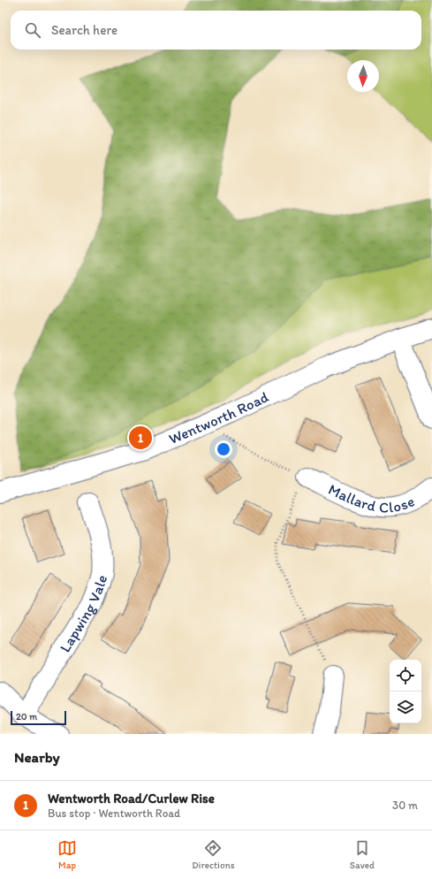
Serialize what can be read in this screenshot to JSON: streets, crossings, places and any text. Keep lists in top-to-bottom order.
{
  "streets": {
    "street": ["Wentworth Road", "Mallard Close", "Lapwing Vale"]
  },
  "scale_bar": "20 m",
  "north": "bottom",
  "page": {
    "search": "Search here",
    "pins": "1",
    "scale": "20 m",
    "heading": "Nearby",
    "list": [
      {
        "mark": "1",
        "name": "Wentworth Road/Curlew Rise",
        "note": "Bus stop · Wentworth Road",
        "value": "30 m"
      }
    ],
    "nav": ["Map", "Directions", "Saved"]
  }
}
